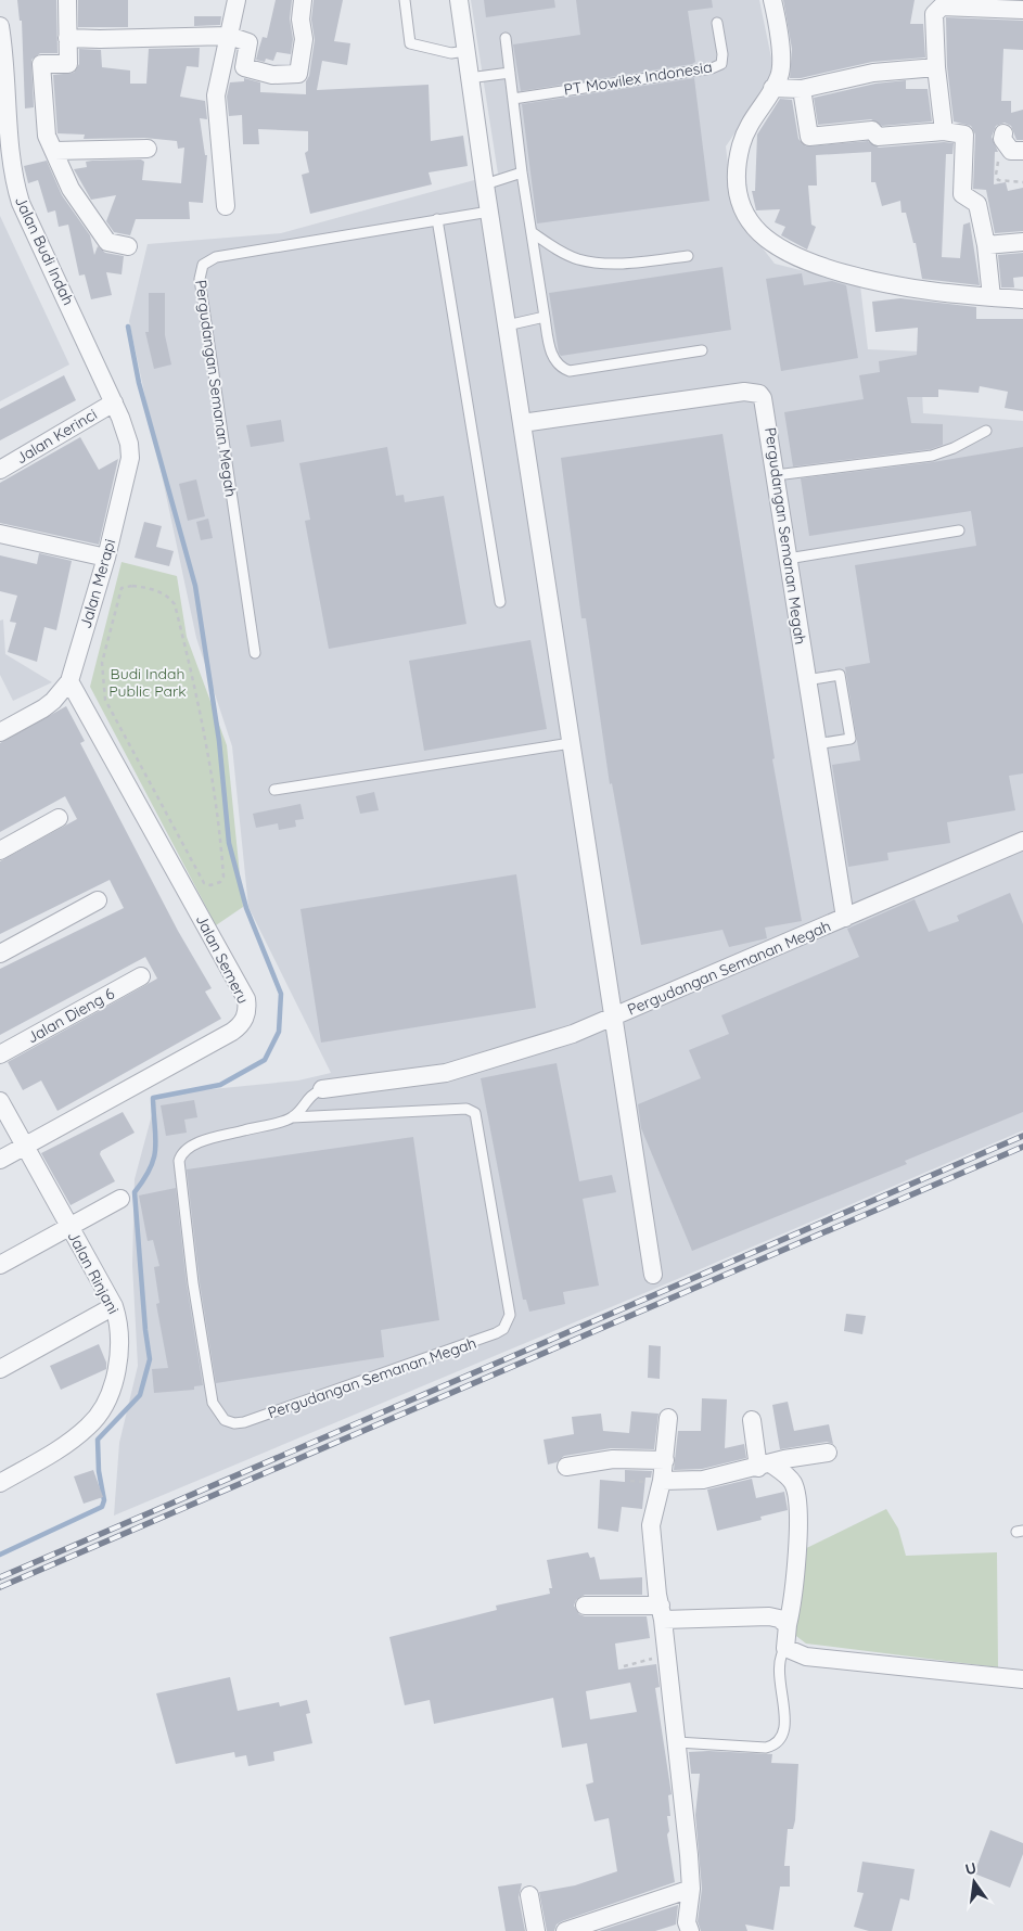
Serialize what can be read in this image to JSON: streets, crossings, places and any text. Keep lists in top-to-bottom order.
{
  "streets": {
    "street": [
      "Jalan Budi Indah",
      "Pergudangan Semanan Megah",
      "Jalan Kerinci",
      "Jalan Merapi",
      "Jalan Semeru",
      "Jalan Dieng 6",
      "Jalan Rinjani"
    ],
    "lane": ["PT Mowilex Indonesia"]
  },
  "crossings": [
    ["Jalan Budi Indah", "Jalan Kerinci"],
    ["Jalan Budi Indah", "Jalan Merapi"],
    ["Jalan Kerinci", "Jalan Merapi"],
    ["Jalan Merapi", "Jalan Semeru"],
    ["Jalan Semeru", "Jalan Rinjani"]
  ],
  "parks": ["Budi Indah Public Park"],
  "north": "top"
}
